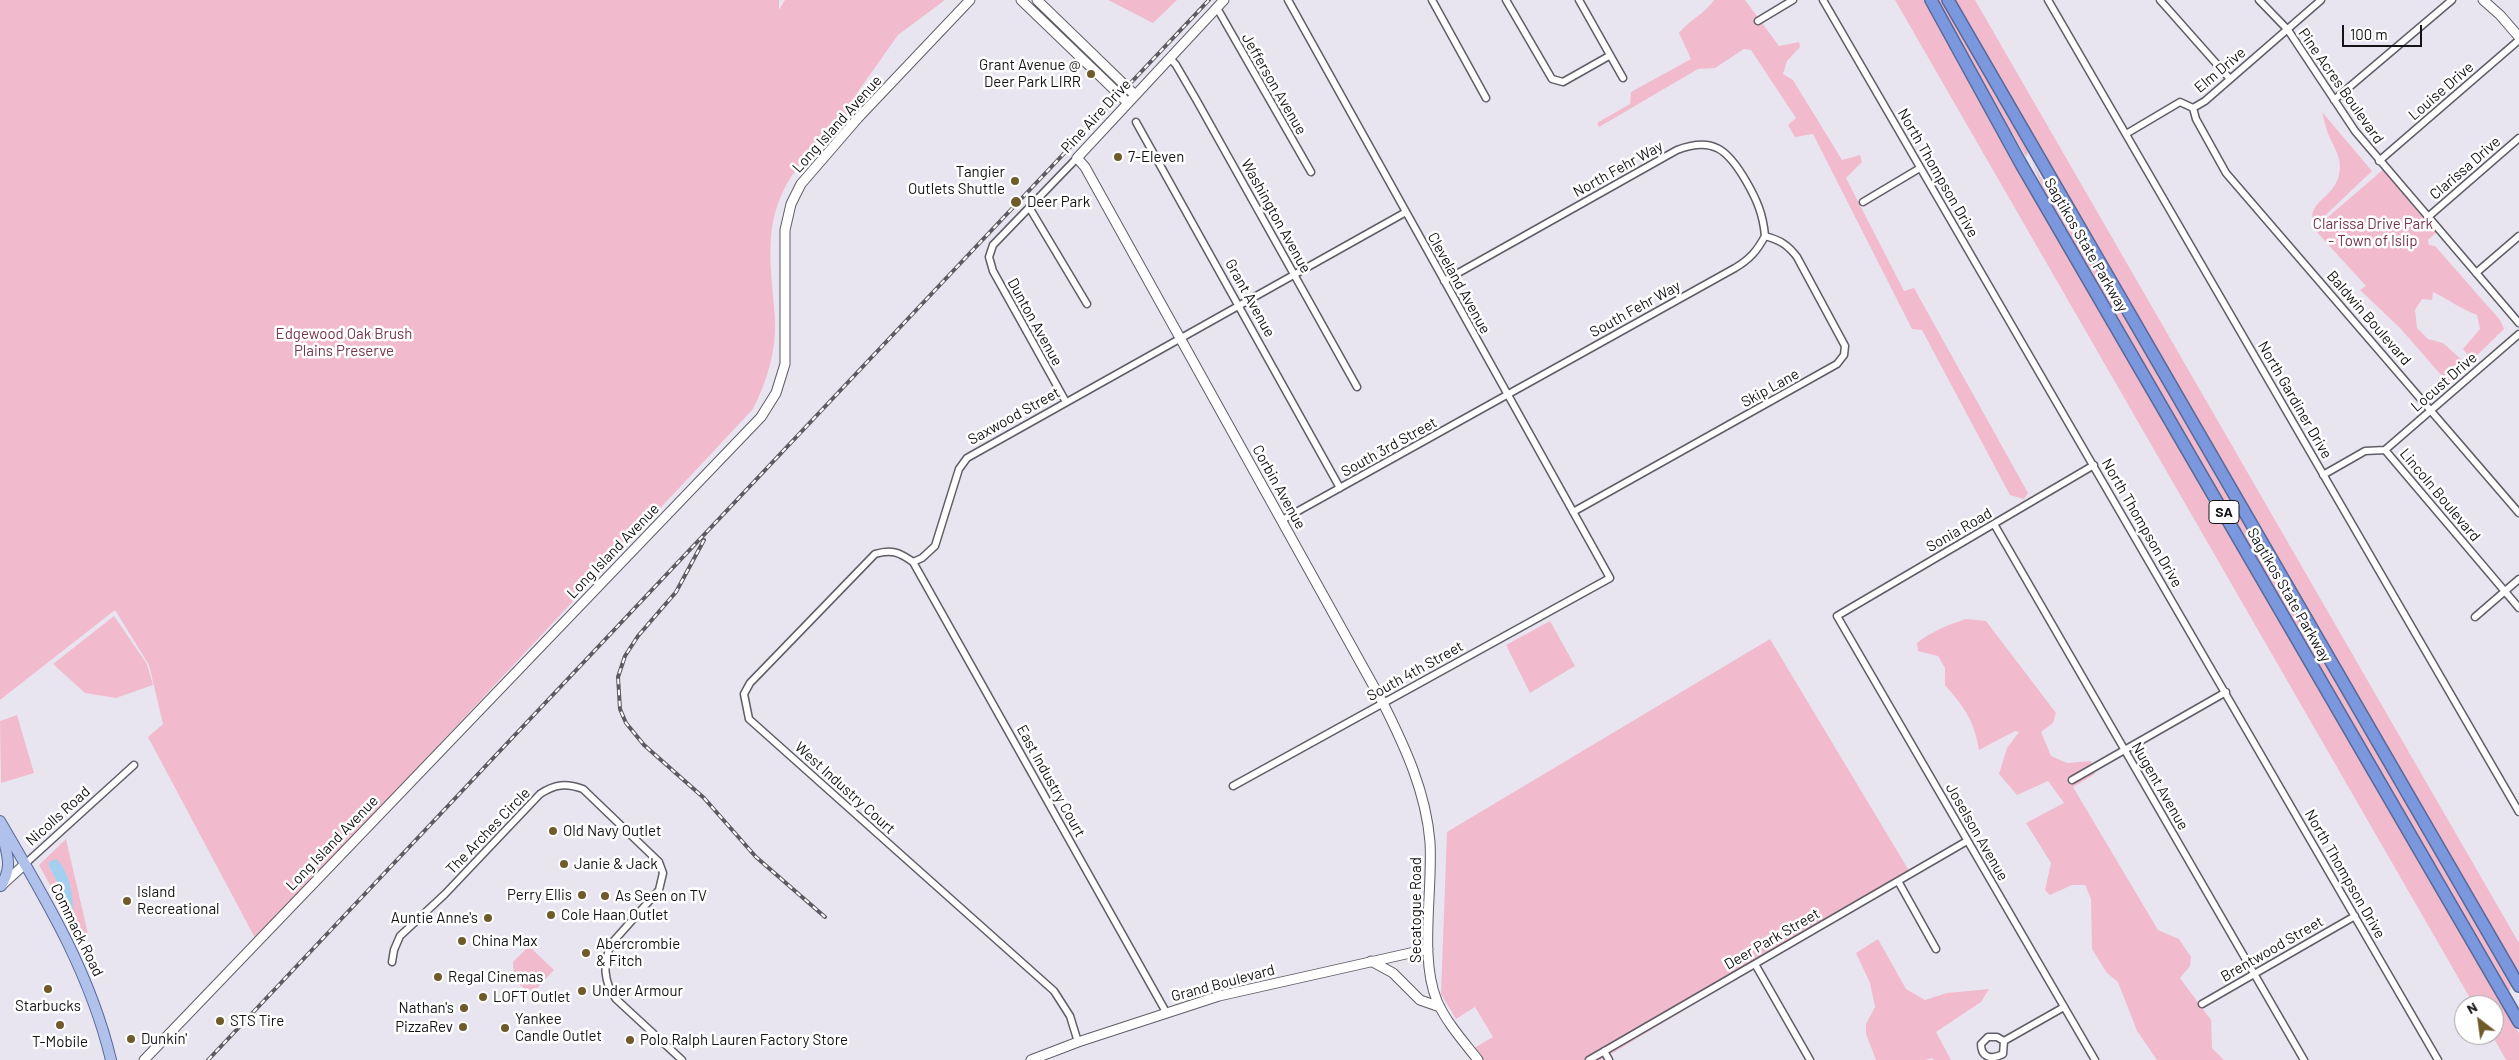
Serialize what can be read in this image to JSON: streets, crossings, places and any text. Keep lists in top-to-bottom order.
{
  "streets": {
    "highway": ["Sagtikos State Parkway", "SA"],
    "main road": ["Commack Road"],
    "street": [
      "Elm Drive",
      "Jefferson Avenue",
      "Pine Acres Boulevard",
      "Louise Drive",
      "Pine Aire Drive",
      "Long Island Avenue",
      "Clarissa Drive",
      "North Fehr Way",
      "North Thompson Drive",
      "Washington Avenue",
      "Cleveland Avenue",
      "Grant Avenue",
      "South Fehr Way",
      "Baldwin Boulevard",
      "Dunton Avenue",
      "Locust Drive",
      "Skip Lane",
      "North Gardiner Drive",
      "Saxwood Street",
      "South 3rd Street",
      "Corbin Avenue",
      "Lincoln Boulevard",
      "Sonia Road",
      "South 4th Street",
      "East Industry Court",
      "Nugent Avenue",
      "West Industry Court",
      "Nicolls Road",
      "The Arches Circle",
      "Joselson Avenue",
      "Secatogue Road",
      "Deer Park Street",
      "Brentwood Street",
      "Grand Boulevard"
    ]
  },
  "crossings": [
    ["Elm Drive", "Pine Acres Boulevard"],
    ["Elm Drive", "Baldwin Boulevard"],
    ["Elm Drive", "North Gardiner Drive"],
    ["Jefferson Avenue", "Pine Aire Drive"],
    ["Pine Acres Boulevard", "Louise Drive"],
    ["Pine Acres Boulevard", "Clarissa Drive"],
    ["Pine Aire Drive", "Washington Avenue"],
    ["Pine Aire Drive", "Dunton Avenue"],
    ["Pine Aire Drive", "Corbin Avenue"],
    ["North Fehr Way", "Cleveland Avenue"],
    ["North Fehr Way", "South Fehr Way"],
    ["North Fehr Way", "Skip Lane"],
    ["North Thompson Drive", "Sonia Road"],
    ["North Thompson Drive", "Brentwood Street"],
    ["Washington Avenue", "Saxwood Street"],
    ["Cleveland Avenue", "South Fehr Way"],
    ["Cleveland Avenue", "Skip Lane"],
    ["Cleveland Avenue", "Saxwood Street"],
    ["Cleveland Avenue", "South 3rd Street"],
    ["Cleveland Avenue", "South 4th Street"],
    ["Grant Avenue", "Saxwood Street"],
    ["Grant Avenue", "South 3rd Street"],
    ["South Fehr Way", "Skip Lane"],
    ["South Fehr Way", "South 3rd Street"],
    ["Baldwin Boulevard", "Locust Drive"],
    ["Dunton Avenue", "Saxwood Street"],
    ["Locust Drive", "Lincoln Boulevard"],
    ["North Gardiner Drive", "Lincoln Boulevard"],
    ["Saxwood Street", "Corbin Avenue"],
    ["Saxwood Street", "East Industry Court"],
    ["Saxwood Street", "West Industry Court"],
    ["South 3rd Street", "Corbin Avenue"],
    ["Corbin Avenue", "South 4th Street"],
    ["Corbin Avenue", "Secatogue Road"],
    ["Sonia Road", "Nugent Avenue"],
    ["Sonia Road", "Joselson Avenue"],
    ["East Industry Court", "West Industry Court"],
    ["East Industry Court", "Grand Boulevard"],
    ["Nugent Avenue", "Brentwood Street"],
    ["West Industry Court", "Grand Boulevard"],
    ["Nicolls Road", "Commack Road"],
    ["Joselson Avenue", "Deer Park Street"],
    ["Secatogue Road", "Grand Boulevard"]
  ],
  "parks": ["Clarissa Drive Park - Town of Islip", "Edgewood Oak Brush Plains Preserve"],
  "places": [
    "Grant Avenue @ Deer Park LIRR",
    "7-Eleven",
    "Tangier Outlets Shuttle",
    "Deer Park",
    "Old Navy Outlet",
    "Janie & Jack",
    "Perry Ellis",
    "As Seen on TV",
    "Island Recreational",
    "Cole Haan Outlet",
    "Auntie Anne's",
    "China Max",
    "Abercrombie & Fitch",
    "Regal Cinemas",
    "Starbucks",
    "Under Armour",
    "LOFT Outlet",
    "Nathan's",
    "STS Tire",
    "T-Mobile",
    "PizzaRev",
    "Yankee Candle Outlet",
    "Dunkin'",
    "Polo Ralph Lauren Factory Store"
  ],
  "scale_bar": "100 m",
  "north": "top left"
}
